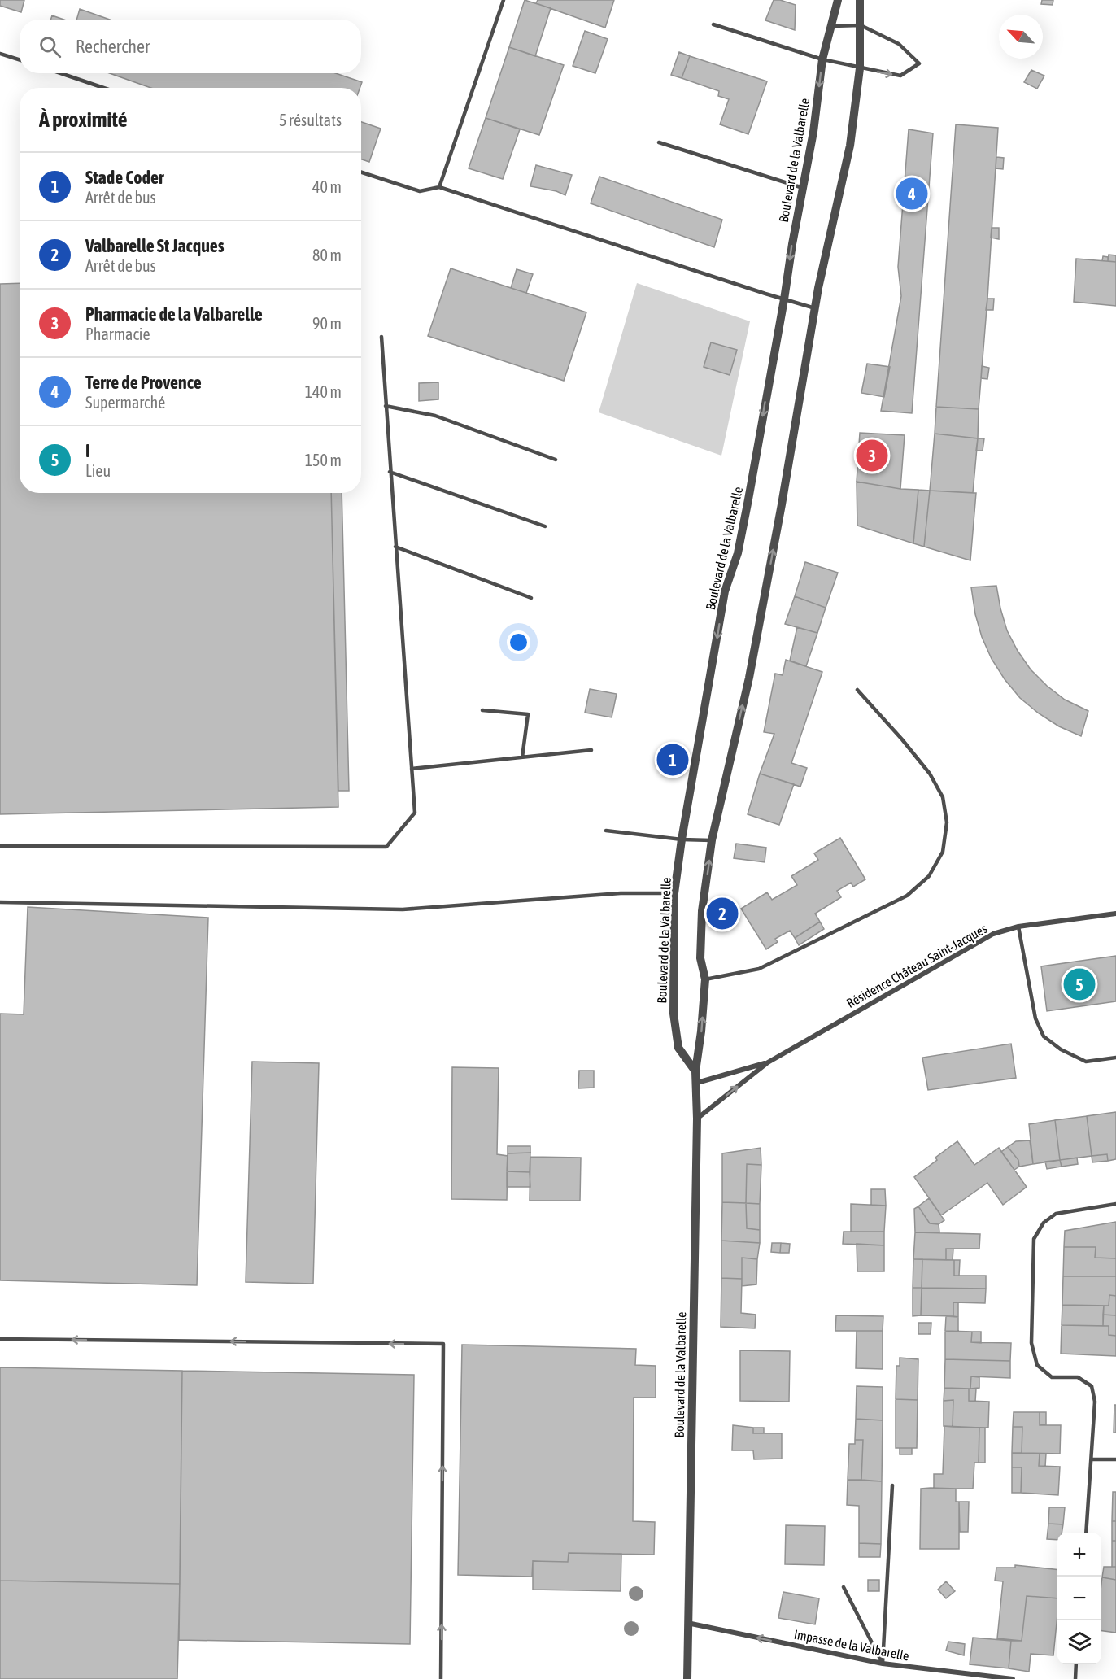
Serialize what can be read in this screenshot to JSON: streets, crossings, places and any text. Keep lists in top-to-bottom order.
{
  "streets": {
    "street": ["Boulevard de la Valbarelle", "Résidence Château Saint-Jacques", "Impasse de la Valbarelle"]
  },
  "crossings": [
    ["Boulevard de la Valbarelle", "Résidence Château Saint-Jacques"],
    ["Boulevard de la Valbarelle", "Impasse de la Valbarelle"]
  ],
  "one_way": ["Impasse de la Valbarelle"],
  "north": "top left",
  "page": {
    "search": "Rechercher",
    "heading": ["À proximité", "5 résultats"],
    "list": [
      {
        "mark": "1",
        "name": "Stade Coder",
        "note": "Arrêt de bus",
        "value": "40 m"
      },
      {
        "mark": "2",
        "name": "Valbarelle St Jacques",
        "note": "Arrêt de bus",
        "value": "80 m"
      },
      {
        "mark": "3",
        "name": "Pharmacie de la Valbarelle",
        "note": "Pharmacie",
        "value": "90 m"
      },
      {
        "mark": "4",
        "name": "Terre de Provence",
        "note": "Supermarché",
        "value": "140 m"
      },
      {
        "mark": "5",
        "name": "I",
        "note": "Lieu",
        "value": "150 m"
      }
    ],
    "pins": [
      "4",
      "3",
      "1",
      "2",
      "5"
    ],
    "map_buttons": ["+", "−"]
  }
}
